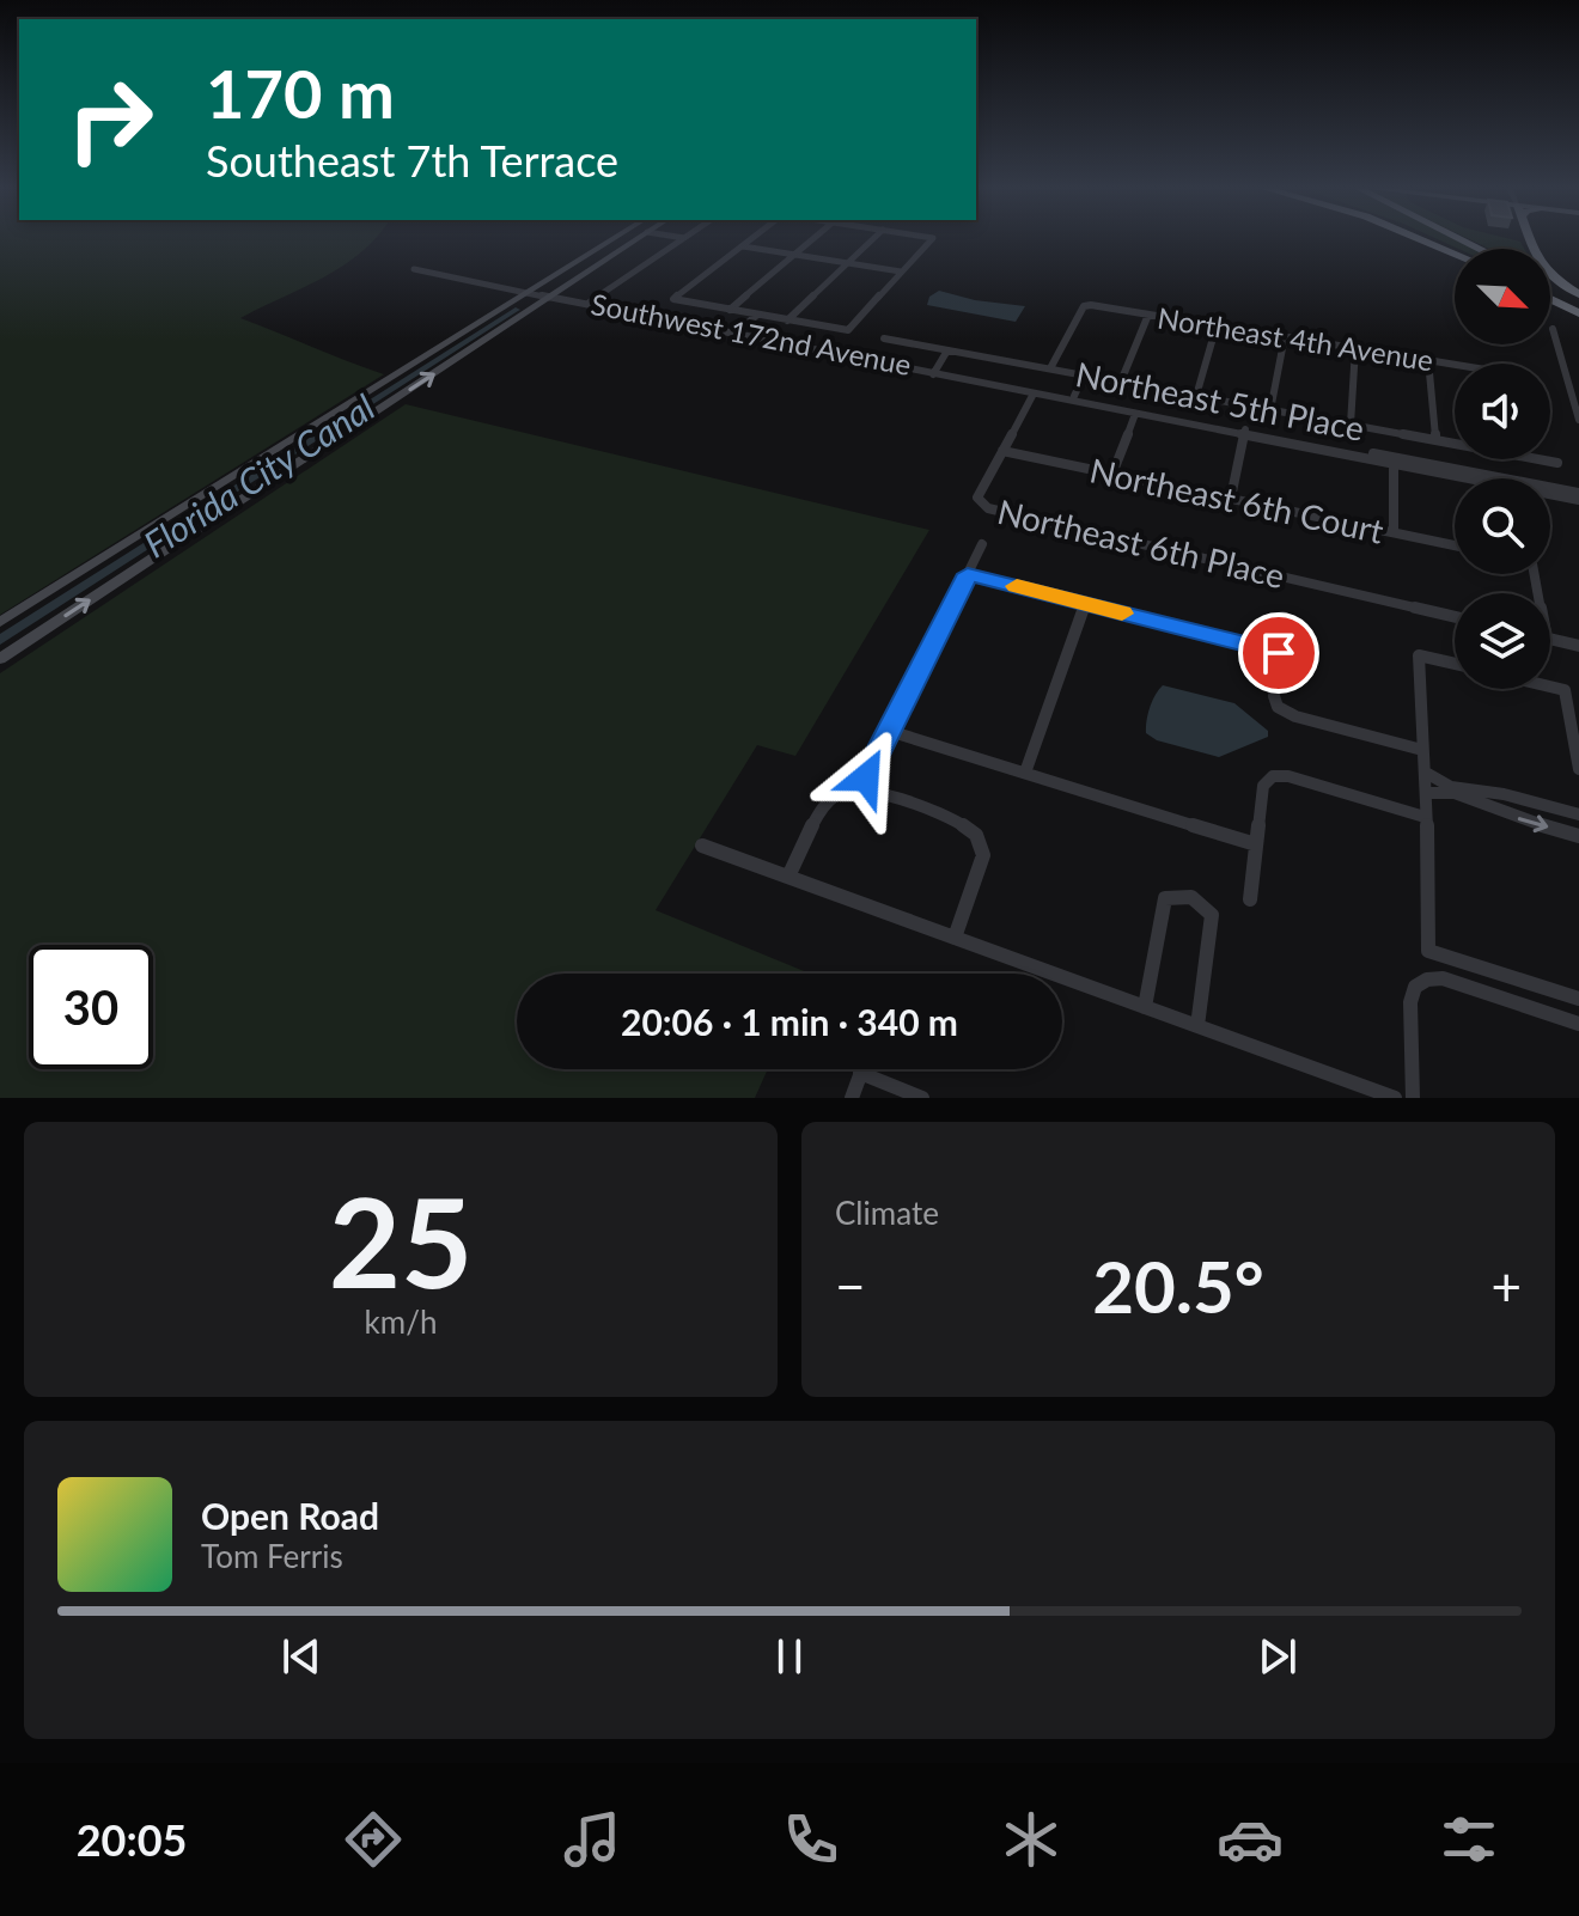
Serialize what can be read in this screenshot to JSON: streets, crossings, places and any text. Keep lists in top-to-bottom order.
{
  "streets": {
    "street": [
      "Southwest 172nd Avenue",
      "Northeast 4th Avenue",
      "Northeast 5th Place",
      "Northeast 6th Court",
      "Northeast 6th Place"
    ]
  },
  "crossings": [
    ["Northeast 4th Avenue", "Northeast 5th Place"],
    ["Northeast 6th Court", "Northeast 6th Place"]
  ],
  "water": ["Florida City Canal"],
  "north": "bottom right",
  "page": {
    "turn": ["170 m", "Southeast 7th Terrace"],
    "limit": "30",
    "trip": "20:06 · 1 min · 340 m",
    "tile": [
      ["25", "km/h"],
      "Climate"
    ],
    "heat": ["−", "20.5°", "+"],
    "song": ["Open Road", "Tom Ferris"],
    "tabs": "20:05"
  }
}
